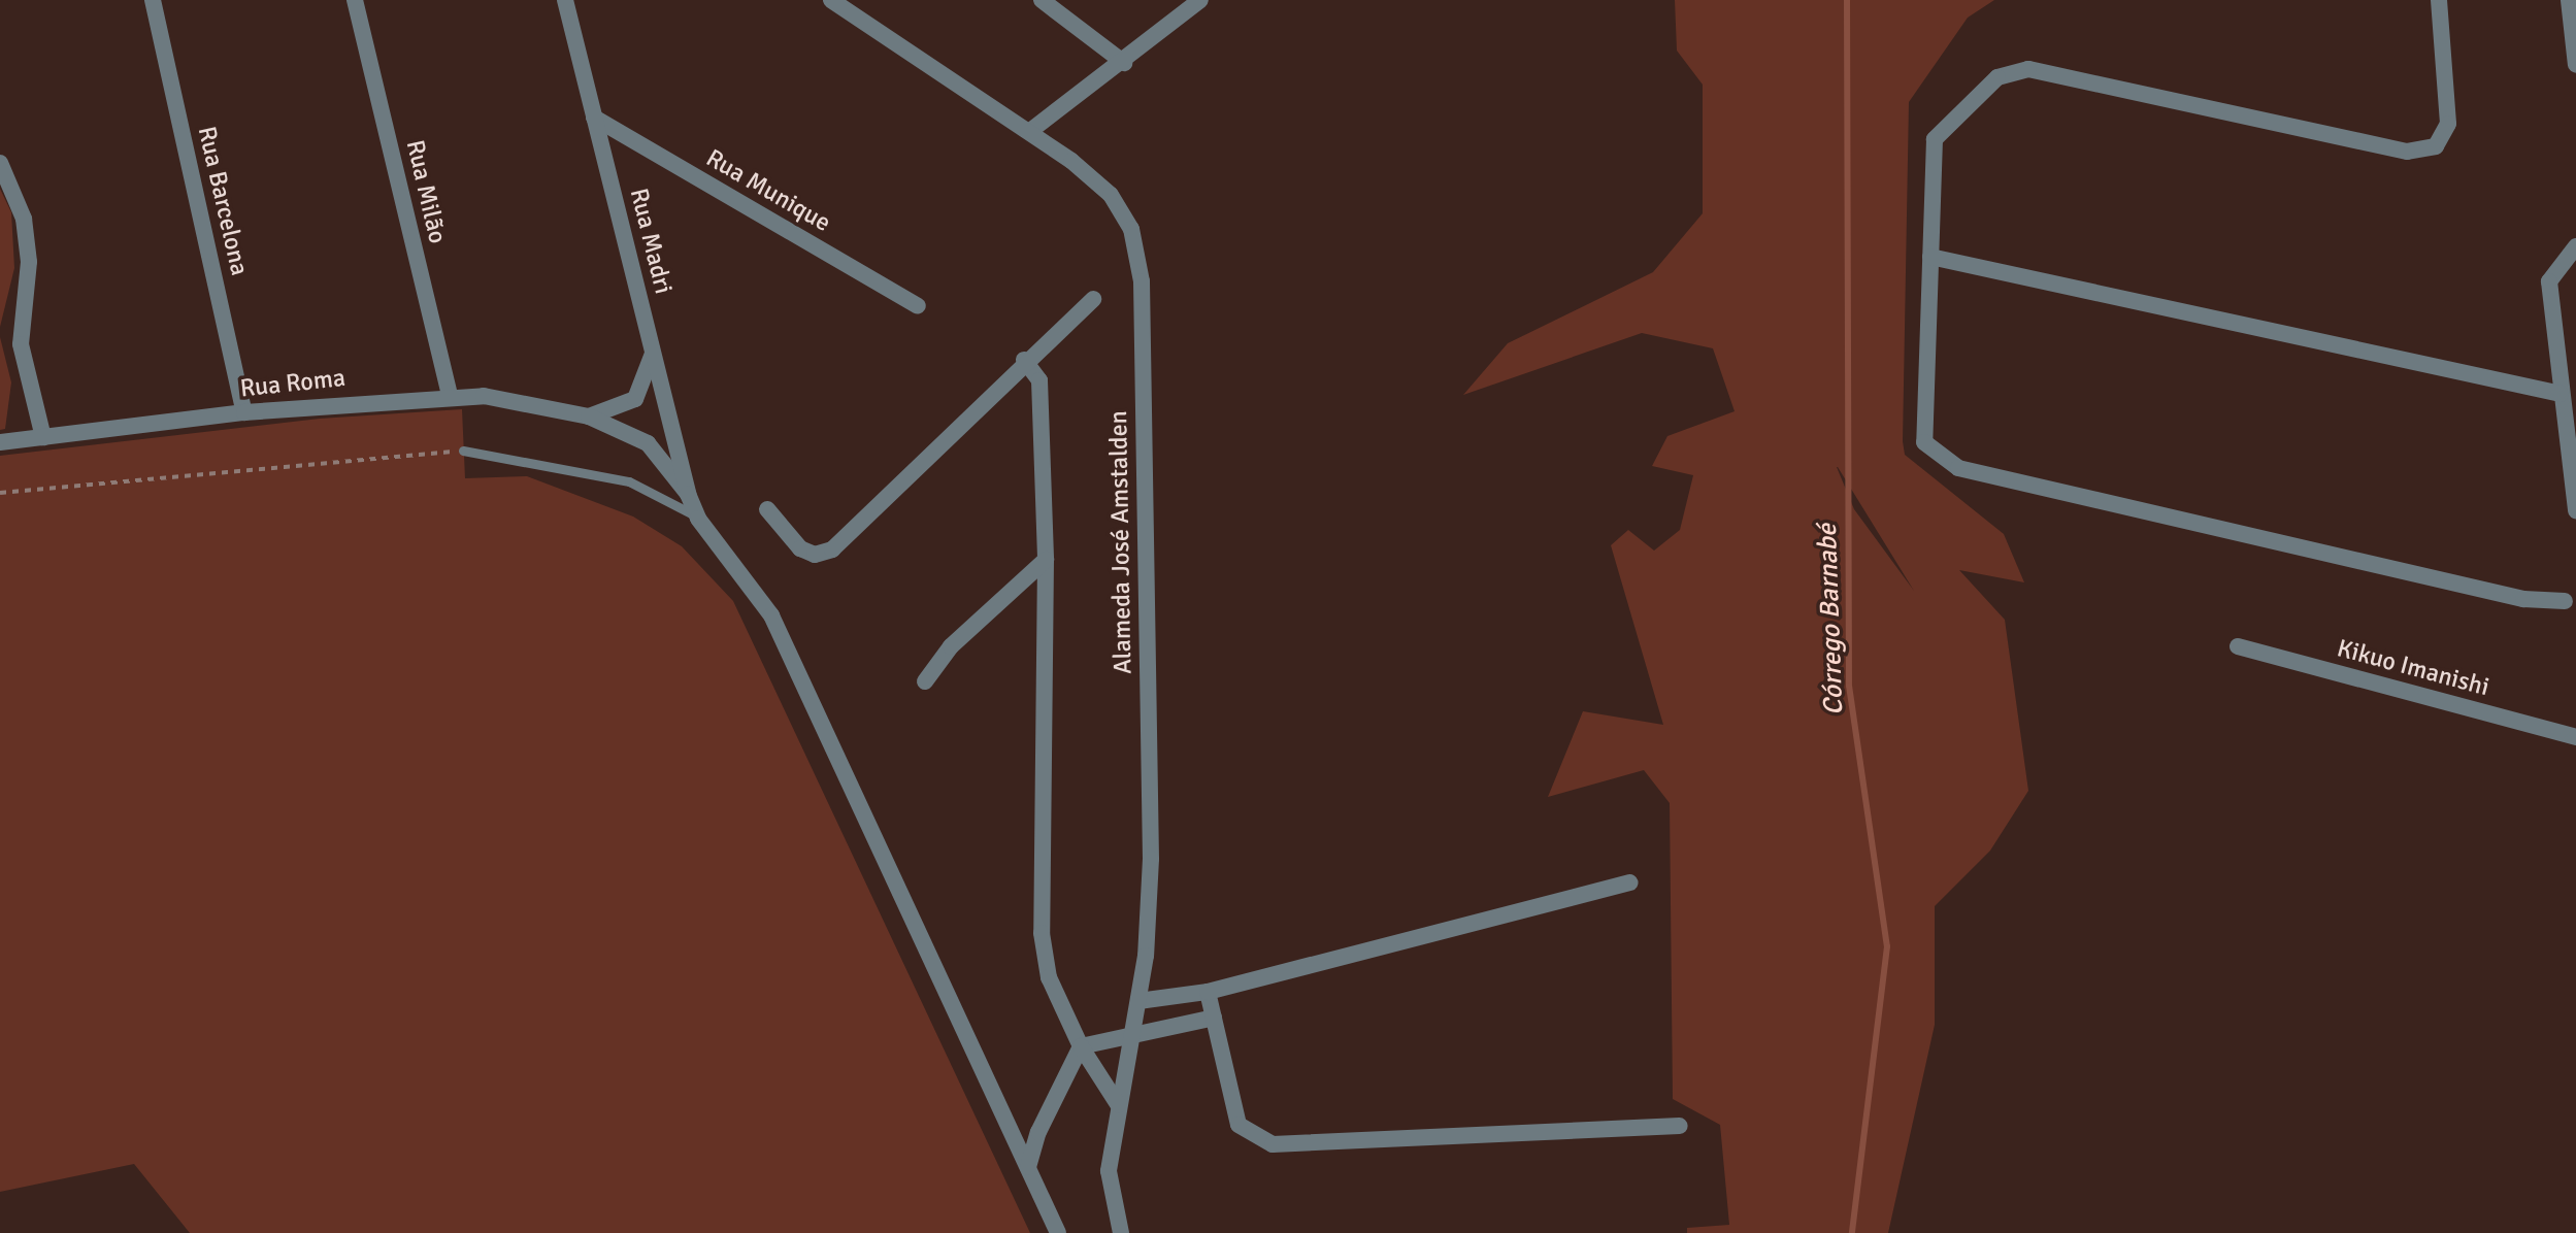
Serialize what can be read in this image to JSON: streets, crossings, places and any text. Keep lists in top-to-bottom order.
{
  "streets": {
    "street": [
      "Rua Munique",
      "Rua Milão",
      "Rua Barcelona",
      "Rua Madri",
      "Rua Roma",
      "Alameda José Amstalden",
      "Kikuo Imanishi"
    ]
  },
  "crossings": [
    ["Rua Munique", "Rua Madri"],
    ["Rua Milão", "Rua Roma"],
    ["Rua Barcelona", "Rua Roma"],
    ["Rua Madri", "Rua Roma"]
  ],
  "water": ["Córrego Barnabé"]
}
